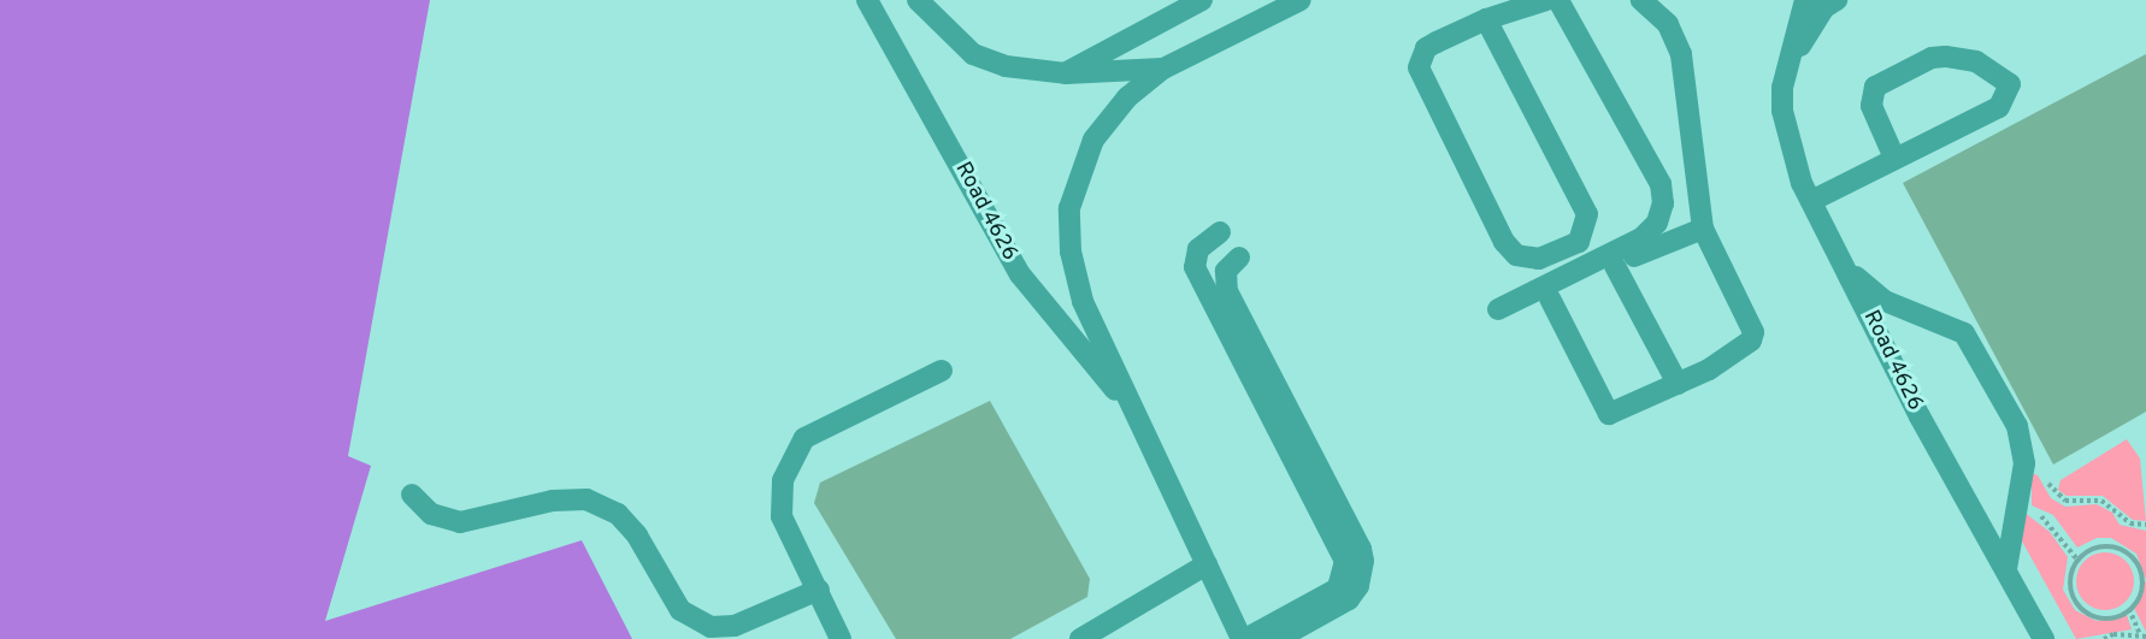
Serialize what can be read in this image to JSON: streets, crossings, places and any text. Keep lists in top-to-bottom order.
{
  "streets": {
    "street": ["Road 4626"]
  }
}
